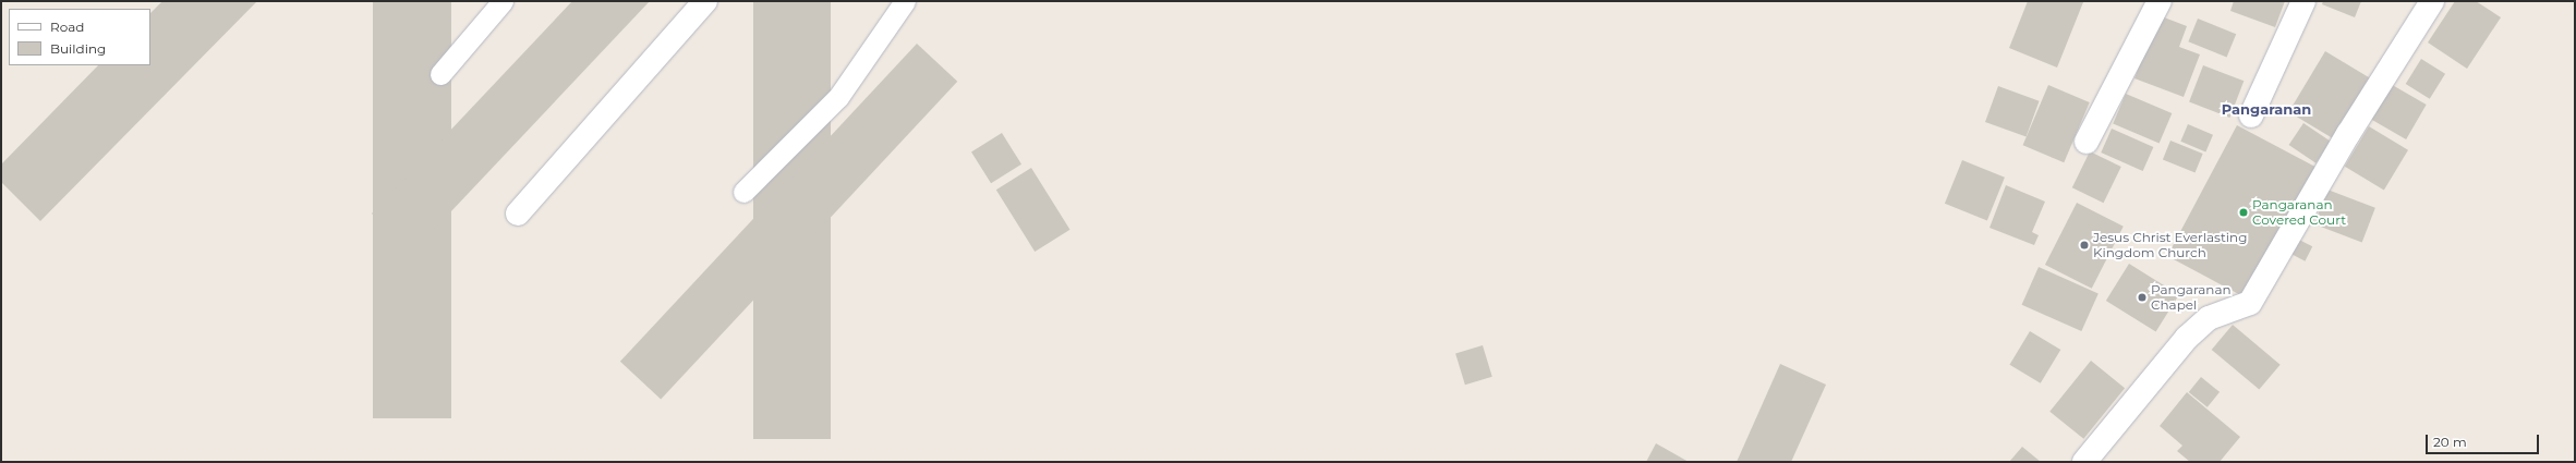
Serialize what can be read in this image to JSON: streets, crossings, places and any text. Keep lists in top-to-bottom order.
{
  "districts": ["Pangaranan"],
  "places": ["Pangaranan Covered Court", "Jesus Christ Everlasting Kingdom Church", "Pangaranan Chapel"],
  "legend": ["Road", "Building"],
  "scale_bar": "20 m"
}
